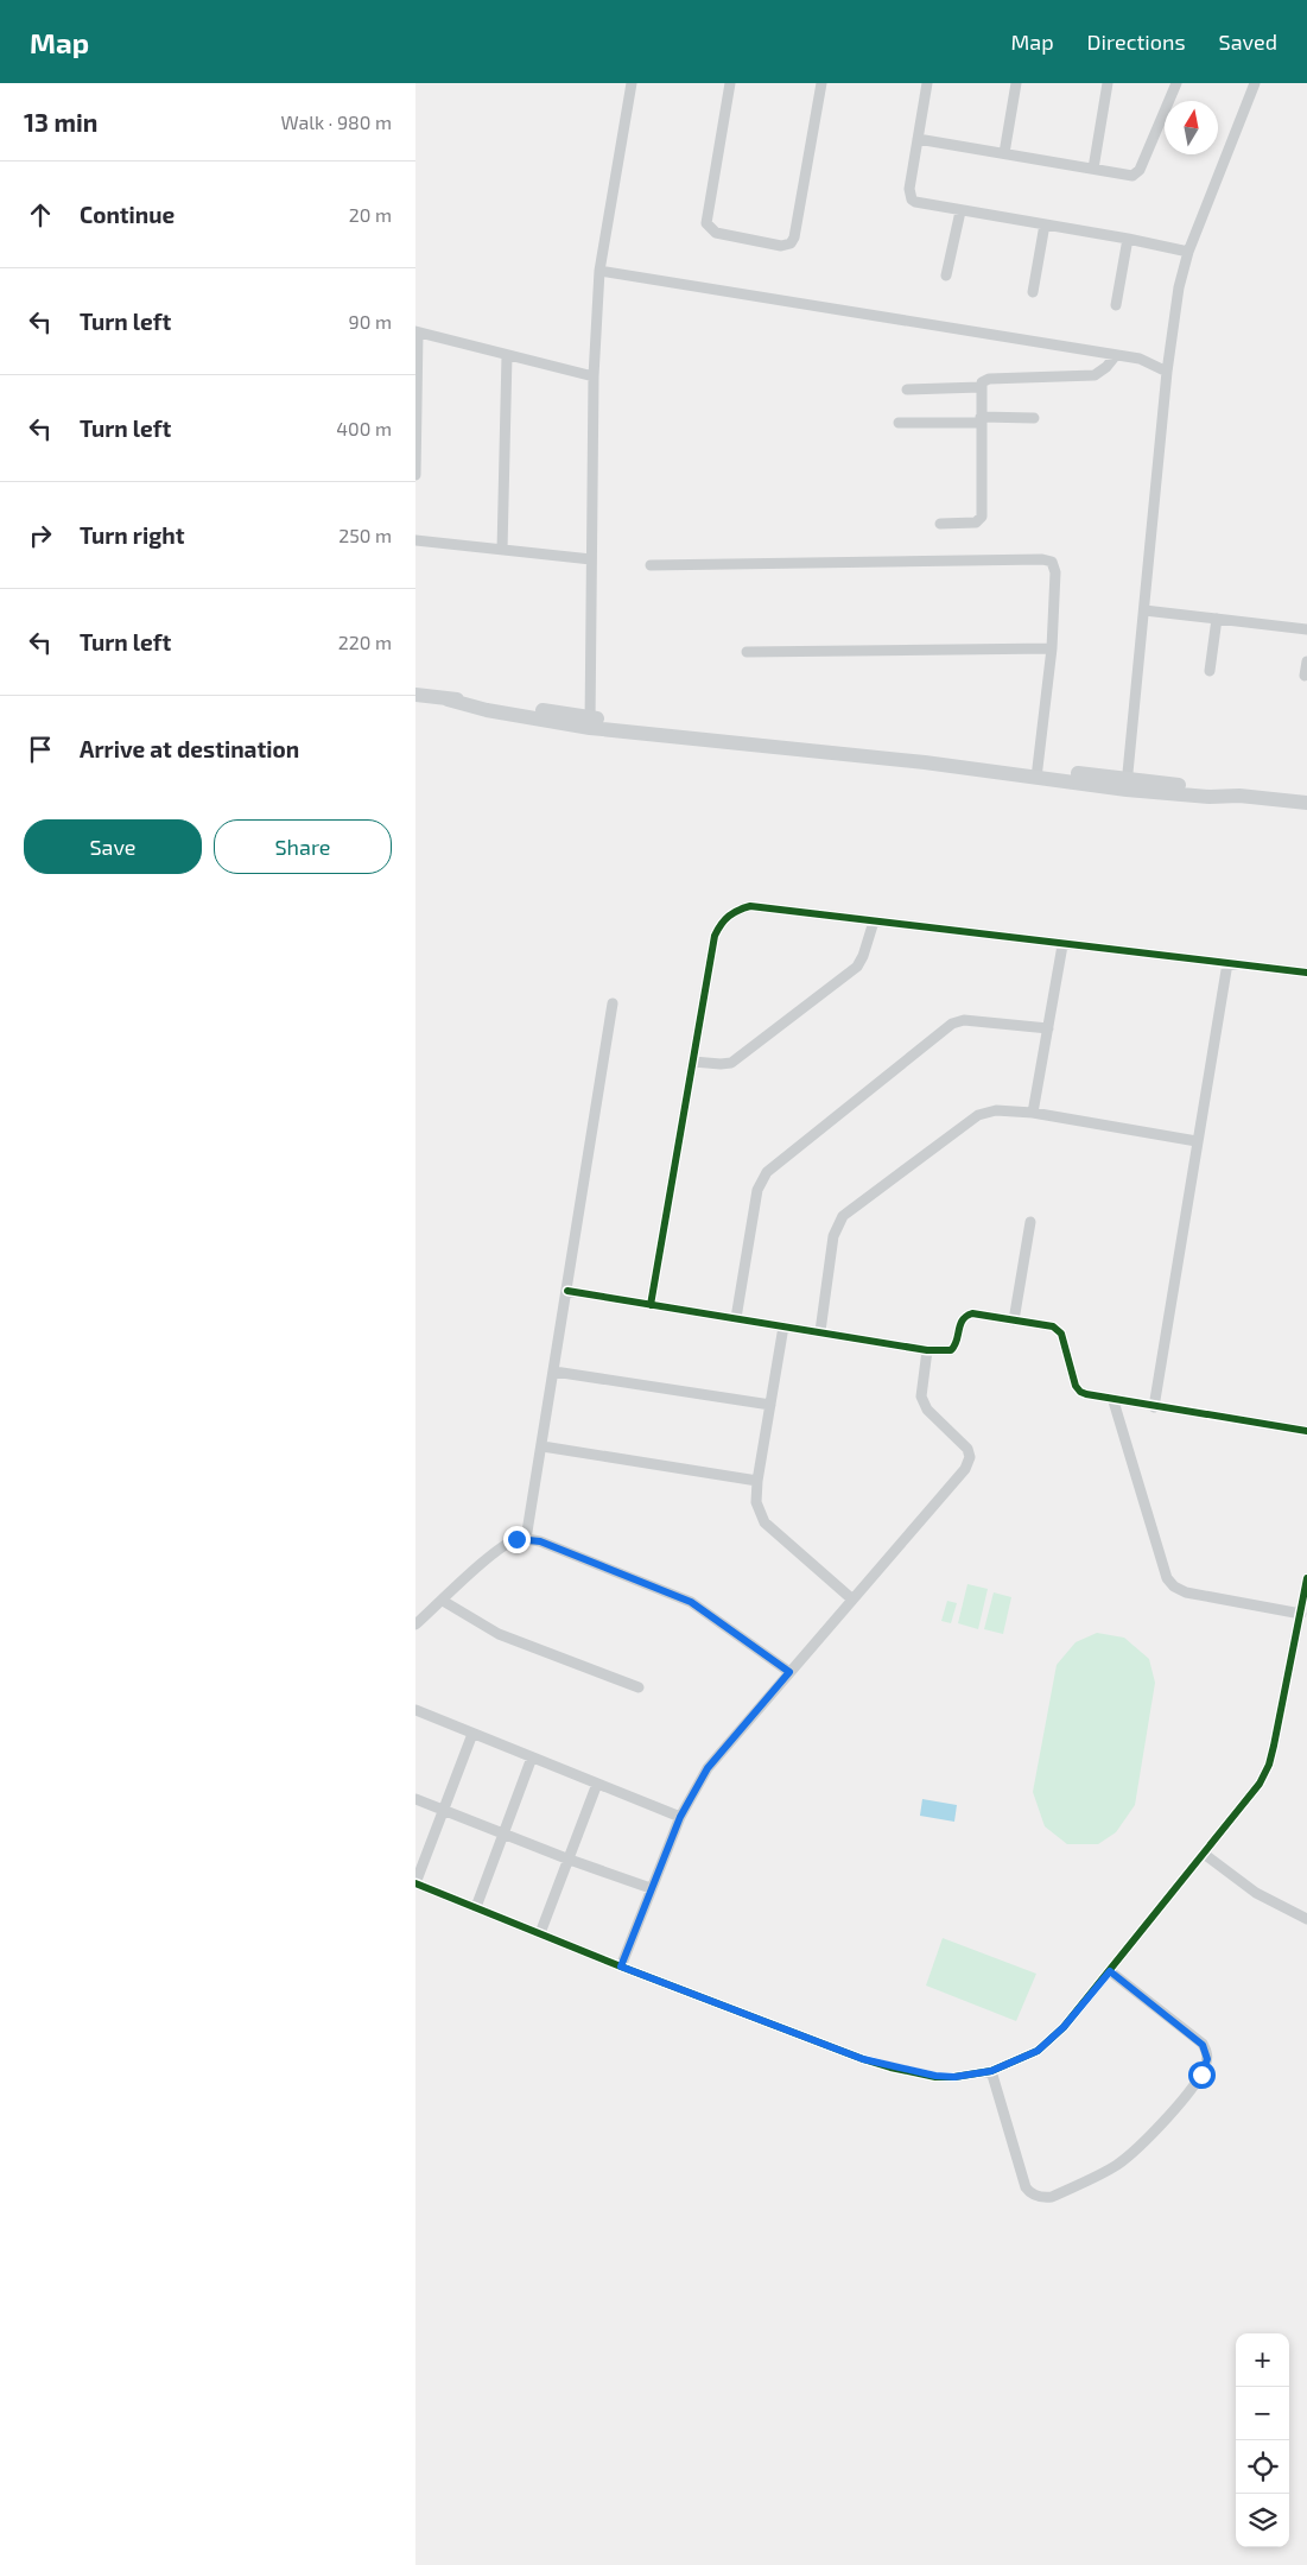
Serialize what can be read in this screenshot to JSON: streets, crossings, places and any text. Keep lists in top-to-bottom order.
{
  "north": "top",
  "page": {
    "header": "Map",
    "nav": ["Map", "Directions", "Saved"],
    "heading": ["13 min", "Walk · 980 m"],
    "list": [
      ["Continue", "20 m"],
      ["Turn left", "90 m"],
      ["Turn left", "400 m"],
      ["Turn right", "250 m"],
      ["Turn left", "220 m"],
      "Arrive at destination"
    ],
    "buttons": ["Save", "Share"],
    "map_buttons": ["+", "−"]
  }
}
